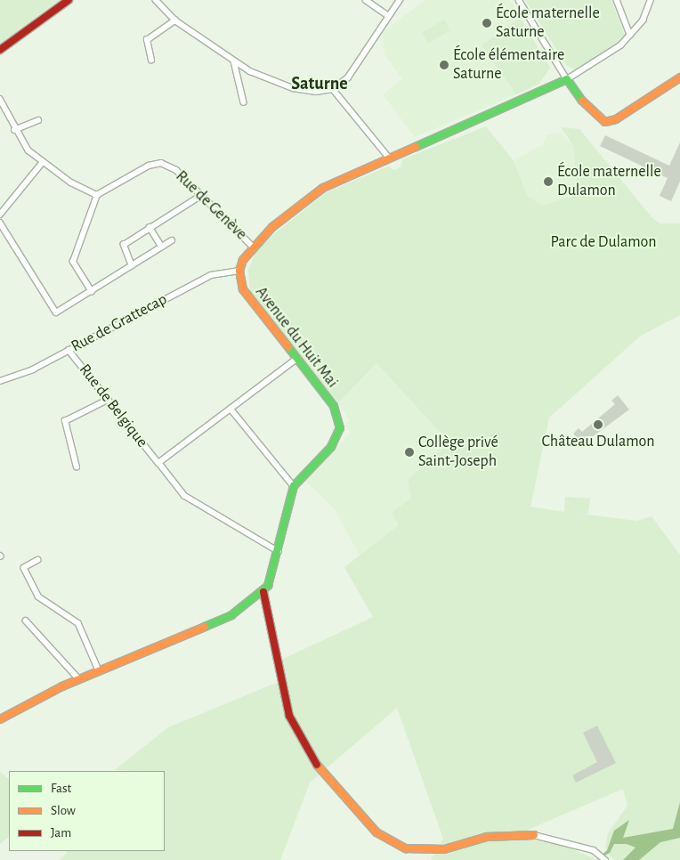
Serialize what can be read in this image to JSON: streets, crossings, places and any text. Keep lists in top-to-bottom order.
{
  "streets": {
    "main road": ["Avenue du Huit Mai"],
    "street": ["Rue de Genève", "Rue de Grattecap", "Rue de Belgique"]
  },
  "crossings": [
    ["Rue de Grattecap", "Avenue du Huit Mai"],
    ["Rue de Grattecap", "Rue de Belgique"]
  ],
  "districts": ["Saturne"],
  "parks": ["Parc de Dulamon"],
  "places": [
    "École maternelle Saturne",
    "École élémentaire Saturne",
    "École maternelle Dulamon",
    "Château Dulamon",
    "Collège privé Saint-Joseph"
  ],
  "legend": ["Fast", "Slow", "Jam"]
}
